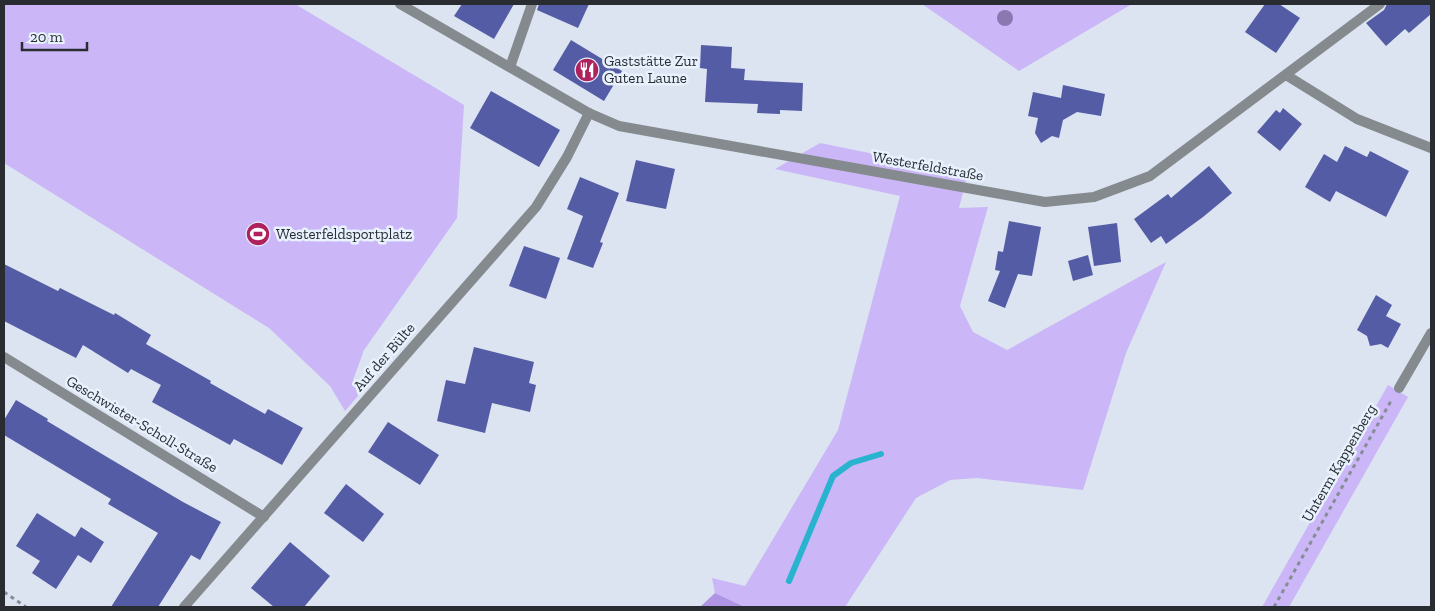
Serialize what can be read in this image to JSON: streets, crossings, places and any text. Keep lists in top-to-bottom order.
{
  "streets": {
    "street": ["Westerfeldstraße", "Auf der Bülte", "Geschwister-Scholl-Straße"],
    "path": ["Unterm Kappenberg"]
  },
  "crossings": [
    ["Westerfeldstraße", "Auf der Bülte"],
    ["Auf der Bülte", "Geschwister-Scholl-Straße"]
  ],
  "places": {
    "restaurant": ["Gaststätte Zur Guten Laune"],
    "sports": ["Westerfeldsportplatz"]
  },
  "scale_bar": "20 m"
}
